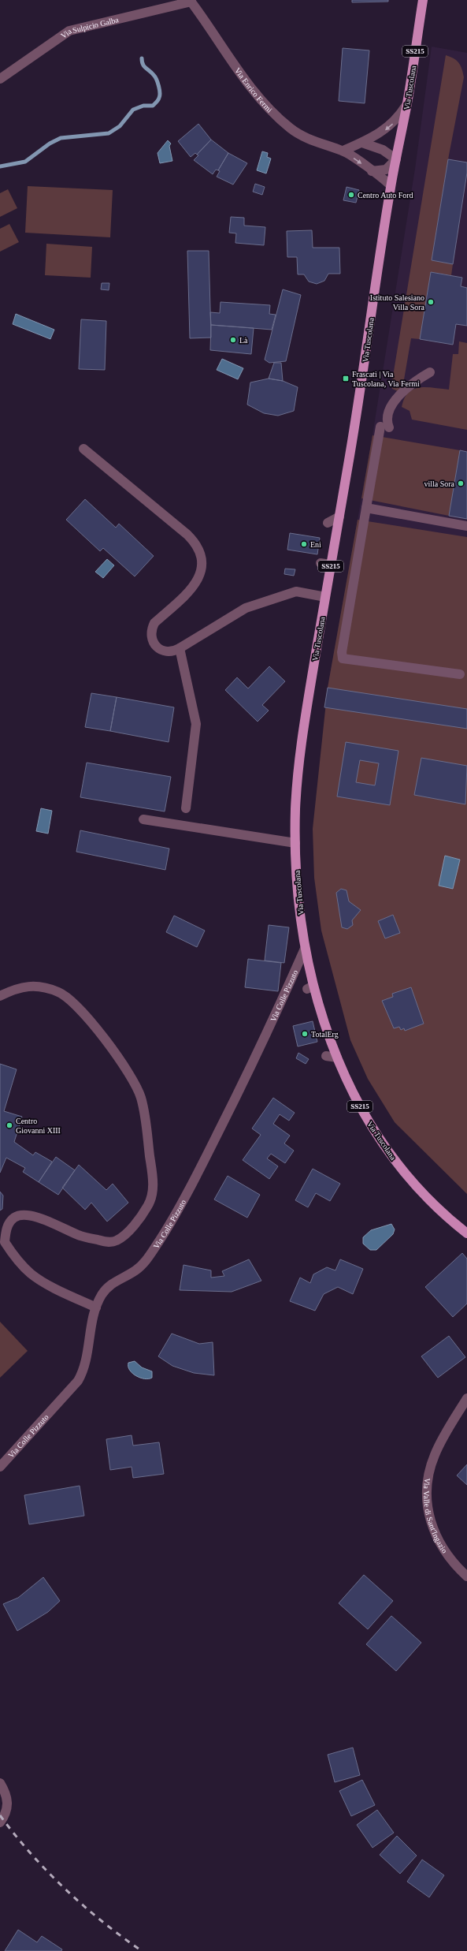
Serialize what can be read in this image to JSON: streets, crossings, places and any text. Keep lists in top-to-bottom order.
{
  "streets": {
    "main road": ["SS215", "Via Tuscolana"],
    "street": [
      "Via Sulpicio Galba",
      "Via Enrico Fermi",
      "Via Colle Pizzuto",
      "Via Valle di Sant'Ingazio"
    ]
  },
  "crossings": [
    ["Via Sulpicio Galba", "Via Enrico Fermi"],
    ["Via Tuscolana", "Via Enrico Fermi"],
    ["Via Tuscolana", "Via Colle Pizzuto"]
  ],
  "places": {
    "other": [
      "Centro Auto Ford",
      "Istituto Salesiano Villa Sora",
      "Là",
      "villa Sora",
      "Eni",
      "TotalErg",
      "Centro Giovanni XIII"
    ],
    "transit": ["Frascati | Via Tuscolana, Via Fermi"]
  }
}
